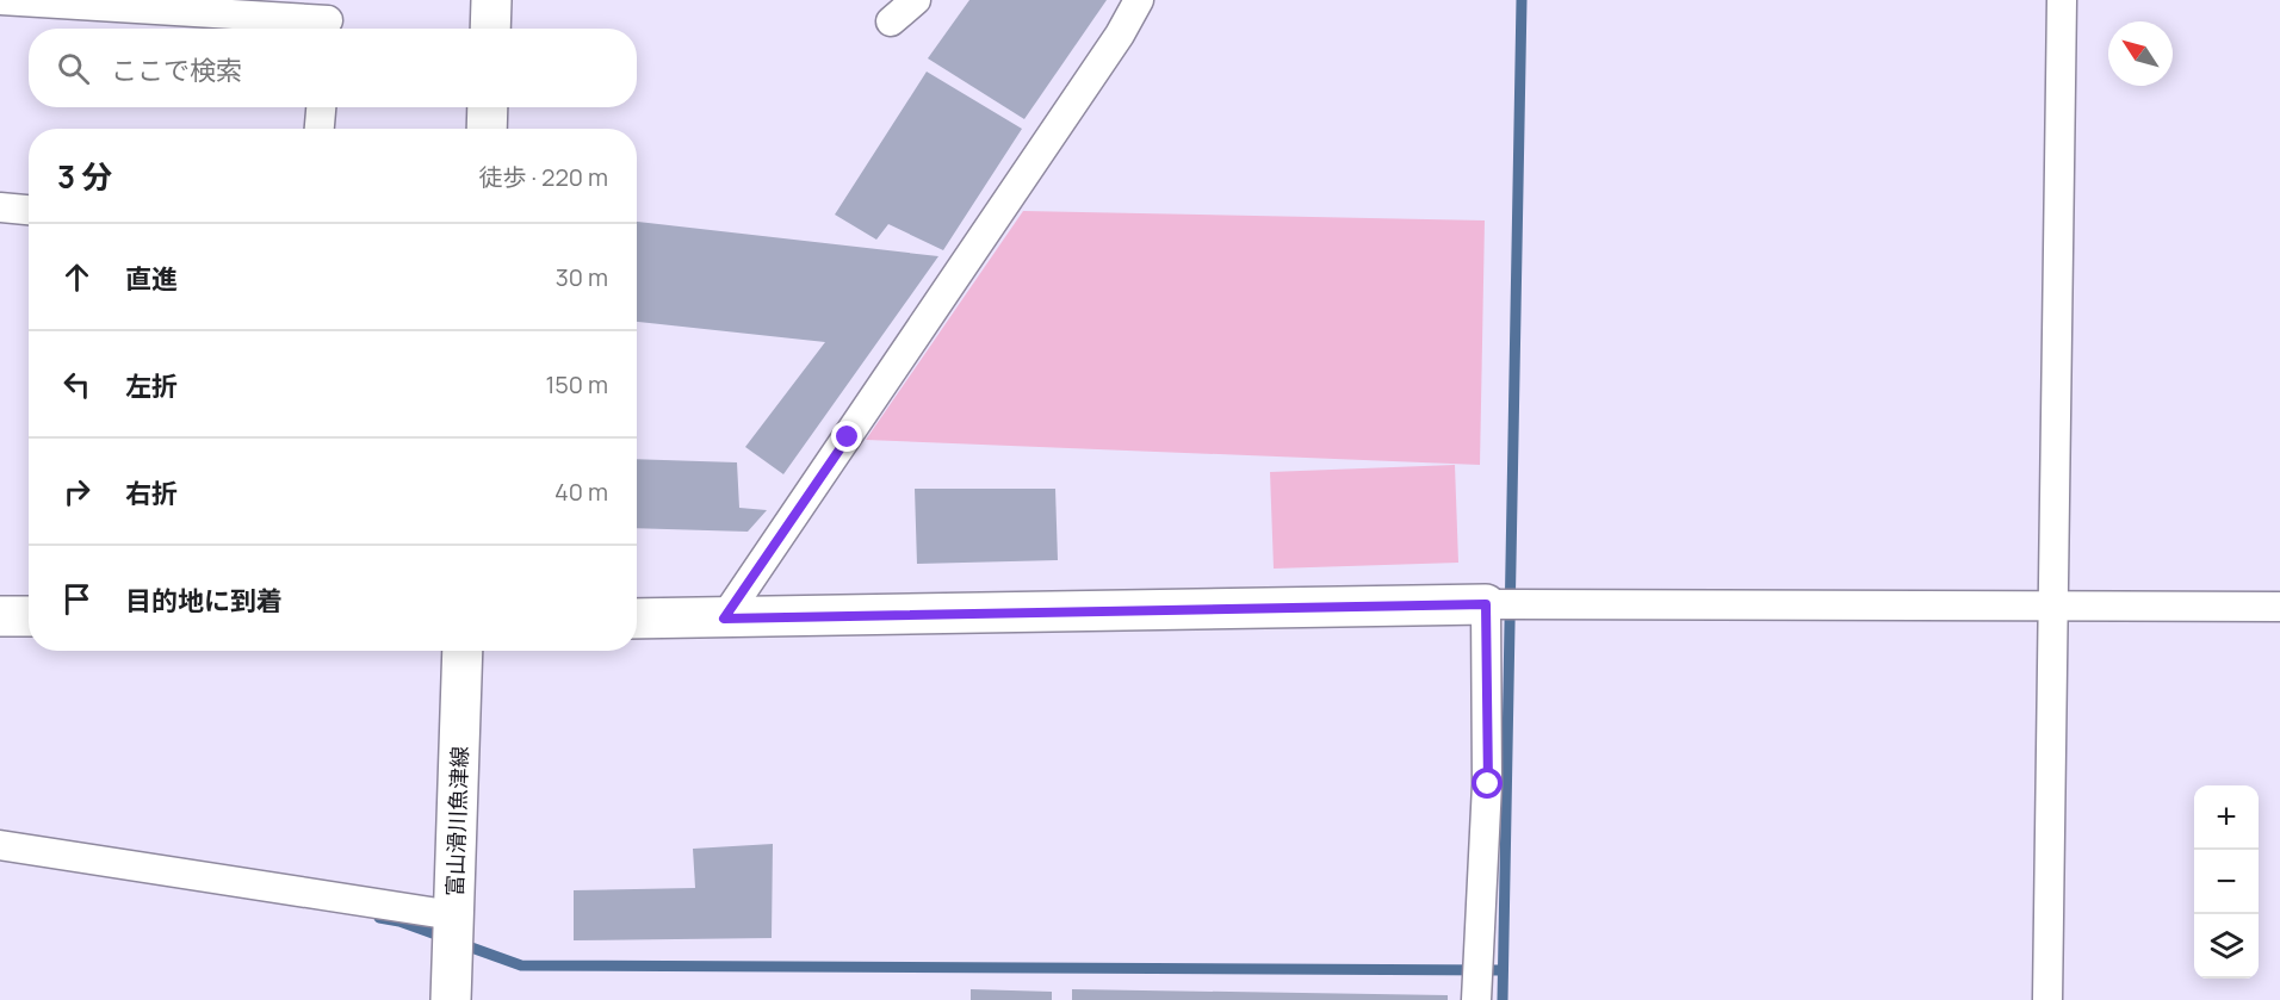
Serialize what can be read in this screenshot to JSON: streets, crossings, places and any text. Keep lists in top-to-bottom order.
{
  "streets": {
    "street": ["富山滑川魚津線"]
  },
  "north": "top left",
  "page": {
    "search": "ここで検索",
    "heading": ["3 分", "徒歩 · 220 m"],
    "list": [
      ["直進", "30 m"],
      ["左折", "150 m"],
      ["右折", "40 m"],
      "目的地に到着"
    ],
    "map_buttons": ["+", "−"]
  }
}
